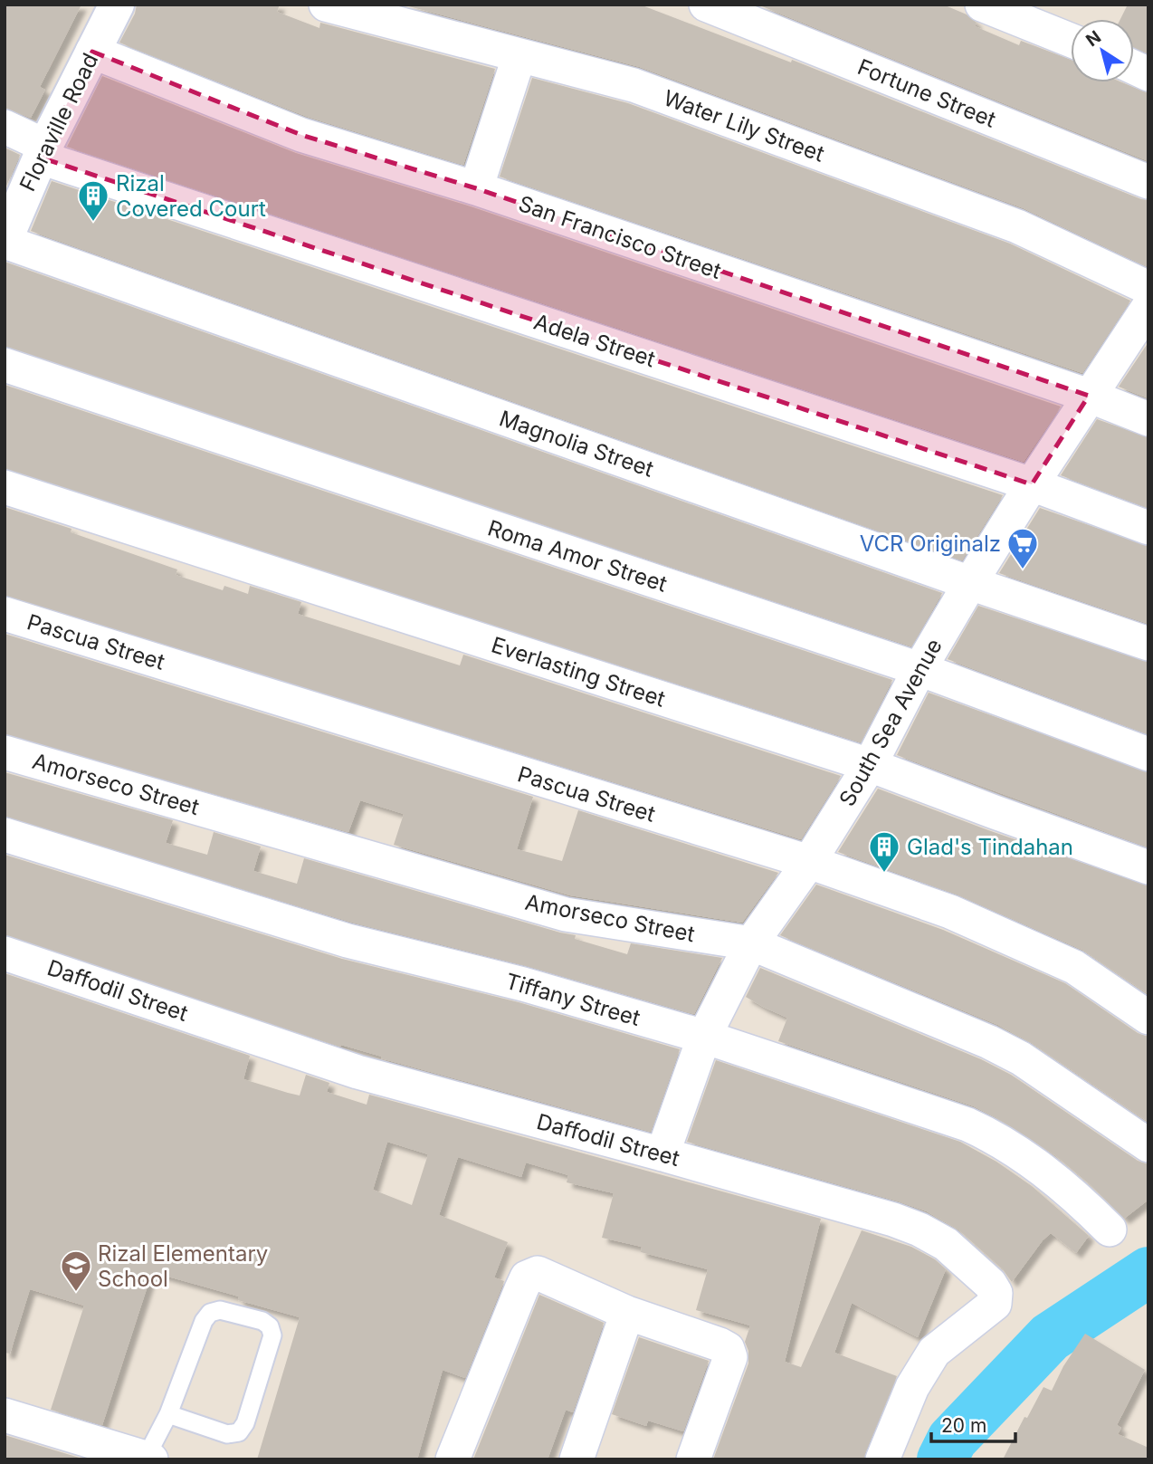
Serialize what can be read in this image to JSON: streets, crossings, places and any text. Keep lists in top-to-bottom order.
{
  "streets": {
    "street": [
      "Fortune Street",
      "Floraville Road",
      "Water Lily Street",
      "San Francisco Street",
      "Adela Street",
      "Magnolia Street",
      "Roma Amor Street",
      "Pascua Street",
      "Everlasting Street",
      "South Sea Avenue",
      "Amorseco Street",
      "Daffodil Street",
      "Tiffany Street"
    ]
  },
  "crossings": [
    ["Floraville Road", "San Francisco Street"],
    ["Floraville Road", "Adela Street"],
    ["Floraville Road", "Magnolia Street"],
    ["San Francisco Street", "South Sea Avenue"],
    ["Adela Street", "South Sea Avenue"],
    ["Magnolia Street", "South Sea Avenue"],
    ["Roma Amor Street", "South Sea Avenue"],
    ["Pascua Street", "South Sea Avenue"],
    ["Everlasting Street", "South Sea Avenue"],
    ["South Sea Avenue", "Amorseco Street"],
    ["South Sea Avenue", "Daffodil Street"],
    ["South Sea Avenue", "Tiffany Street"]
  ],
  "places": {
    "building": ["Rizal Covered Court", "Glad's Tindahan"],
    "supermarket": ["VCR Originalz"],
    "school or university": ["Rizal Elementary School"]
  },
  "scale_bar": "20 m",
  "north": "top left"
}
